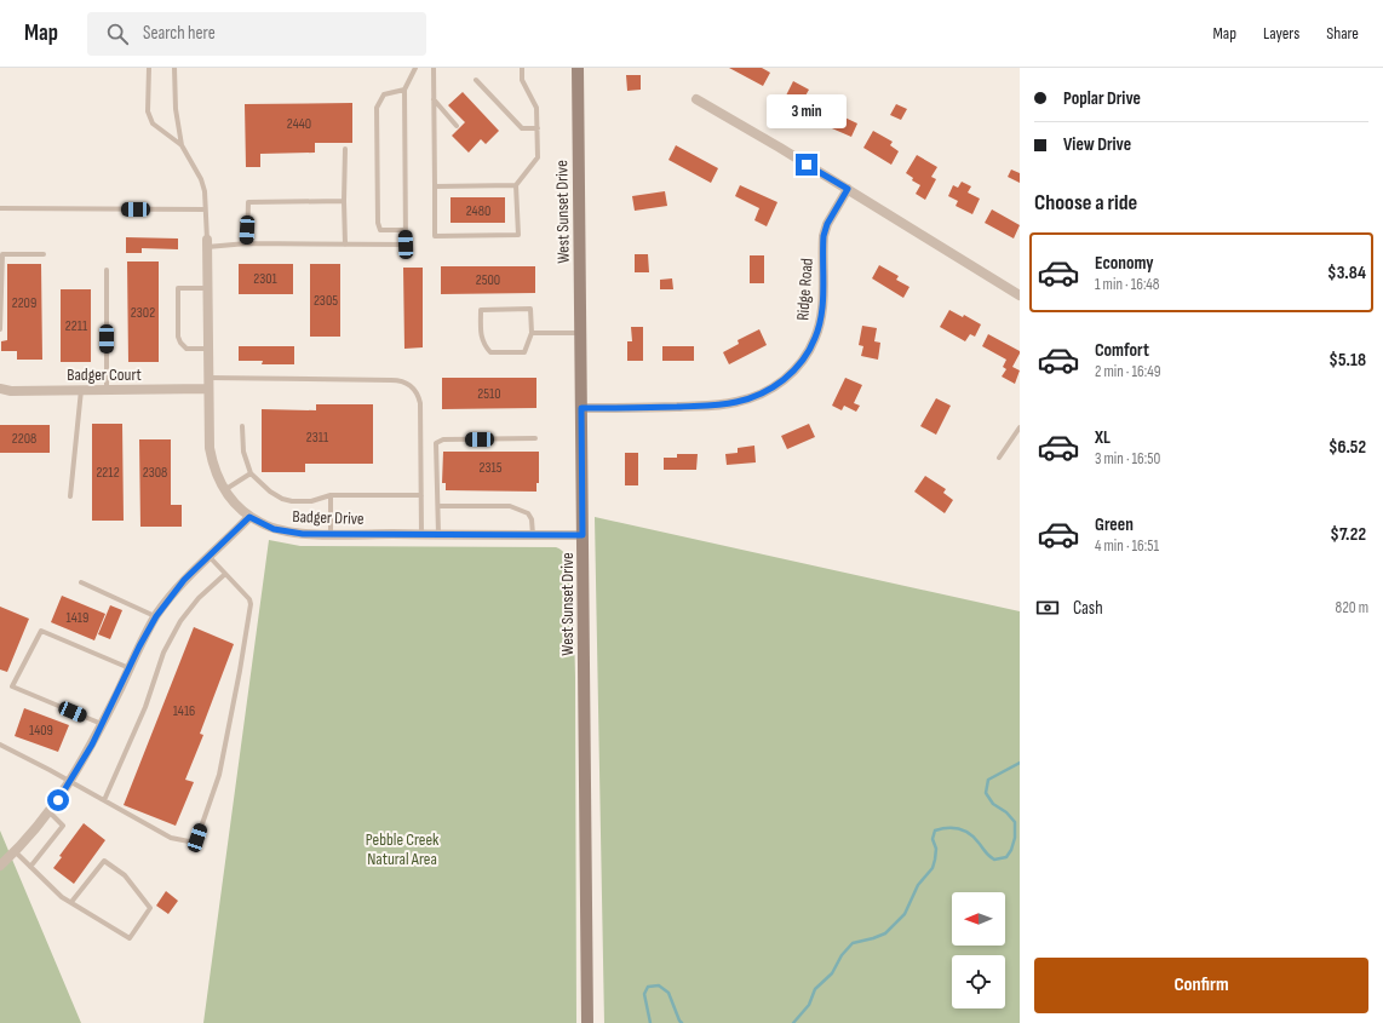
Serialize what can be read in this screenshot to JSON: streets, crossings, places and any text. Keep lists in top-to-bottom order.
{
  "streets": {
    "main road": ["West Sunset Drive"],
    "street": ["Ridge Road", "Badger Court", "Badger Drive"]
  },
  "crossings": [
    ["West Sunset Drive", "Ridge Road"],
    ["West Sunset Drive", "Badger Drive"],
    ["Badger Court", "Badger Drive"]
  ],
  "parks": ["Pebble Creek Natural Area"],
  "house_numbers": [
    "2440",
    "2480",
    "2301",
    "2500",
    "2305",
    "2209",
    "2302",
    "2211",
    "2510",
    "2311",
    "2208",
    "2315",
    "2212",
    "2308",
    "1419",
    "1416",
    "1409"
  ],
  "north": "left",
  "page": {
    "header": "Map",
    "search": "Search here",
    "nav": ["Map", "Layers", "Share"],
    "banner": ["Poplar Drive", "View Drive"],
    "bubble": "3 min",
    "heading": "Choose a ride",
    "list": [
      {
        "name": "Economy",
        "note": "1 min · 16:48",
        "value": "$3.84"
      },
      {
        "name": "Comfort",
        "note": "2 min · 16:49",
        "value": "$5.18"
      },
      {
        "name": "XL",
        "note": "3 min · 16:50",
        "value": "$6.52"
      },
      {
        "name": "Green",
        "note": "4 min · 16:51",
        "value": "$7.22"
      }
    ],
    "pay": ["Cash", "820 m"],
    "buttons": "Confirm"
  }
}
